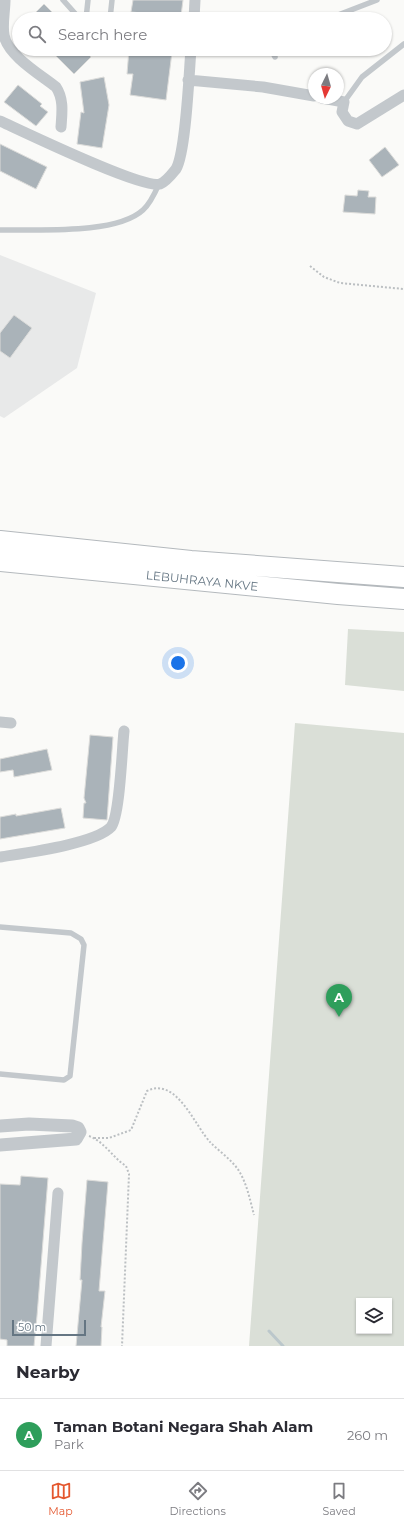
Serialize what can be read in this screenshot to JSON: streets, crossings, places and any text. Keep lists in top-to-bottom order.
{
  "streets": {
    "highway": ["LEBUHRAYA NKVE"]
  },
  "scale_bar": "50 m",
  "north": "bottom",
  "page": {
    "search": "Search here",
    "pins": "A",
    "scale": "50 m",
    "heading": "Nearby",
    "list": [
      {
        "mark": "A",
        "name": "Taman Botani Negara Shah Alam",
        "note": "Park",
        "value": "260 m"
      }
    ],
    "nav": ["Map", "Directions", "Saved"]
  }
}
